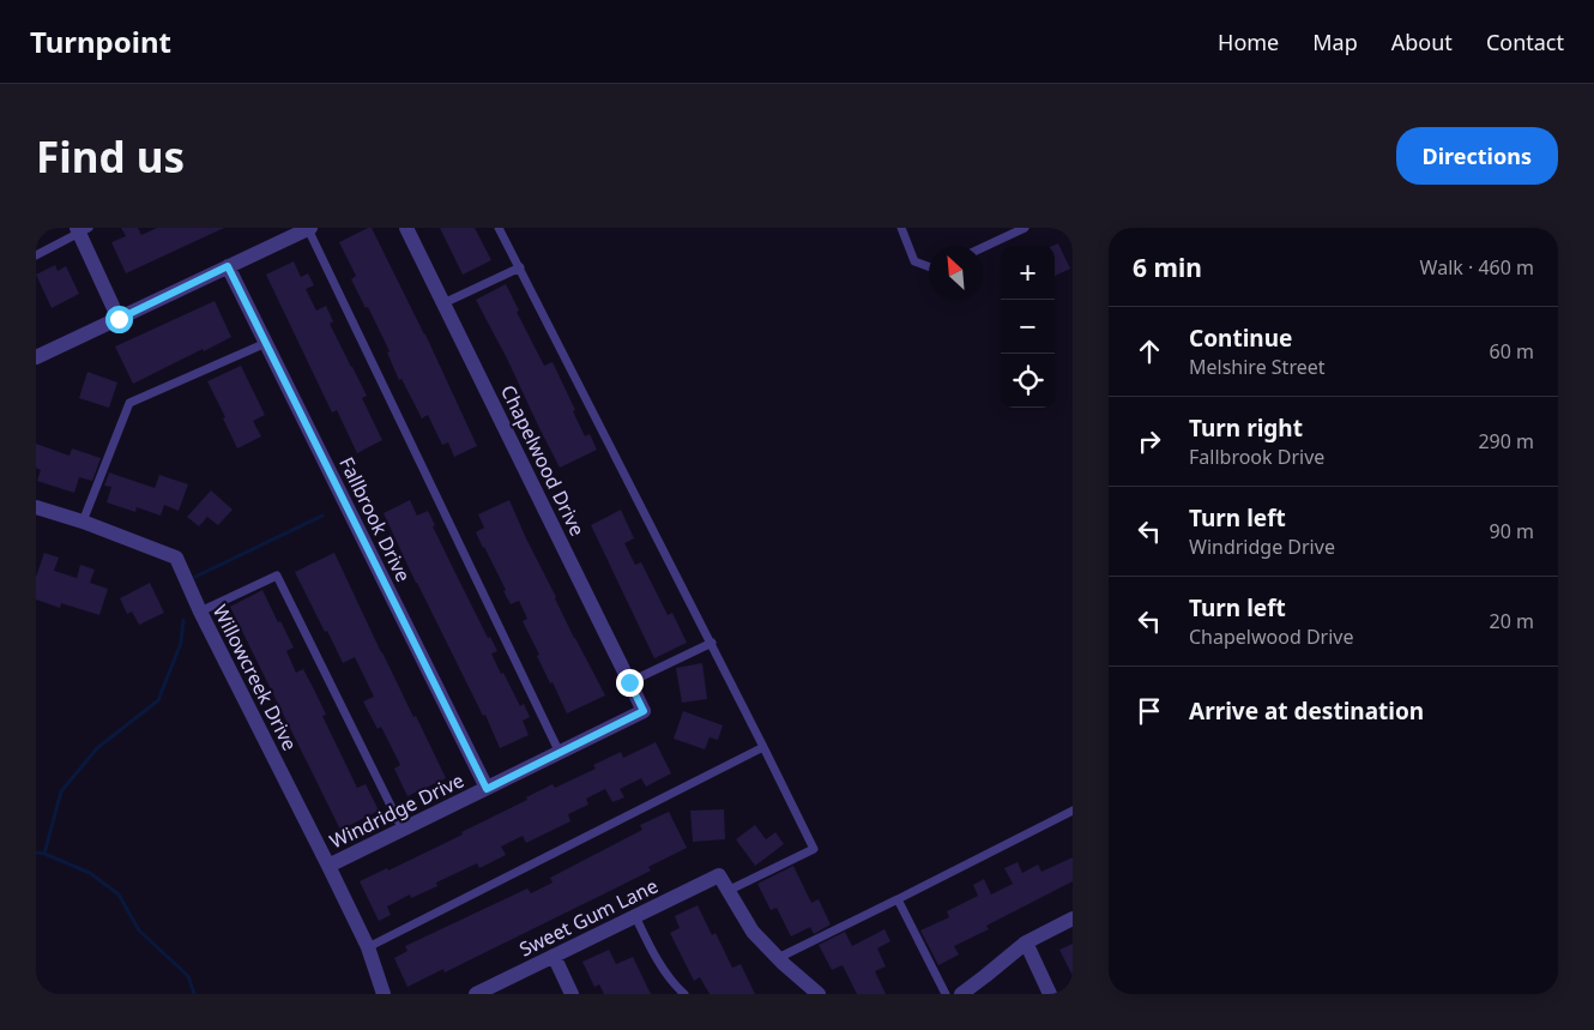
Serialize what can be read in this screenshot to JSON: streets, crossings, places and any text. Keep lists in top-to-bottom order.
{
  "streets": {
    "street": [
      "Chapelwood Drive",
      "Fallbrook Drive",
      "Willowcreek Drive",
      "Windridge Drive",
      "Sweet Gum Lane"
    ]
  },
  "crossings": [
    ["Chapelwood Drive", "Windridge Drive"],
    ["Fallbrook Drive", "Windridge Drive"],
    ["Willowcreek Drive", "Windridge Drive"]
  ],
  "north": "top left",
  "page": {
    "header": "Turnpoint",
    "nav": [
      "Home",
      "Map",
      "About",
      "Contact"
    ],
    "buttons": "Directions",
    "title": "Find us",
    "heading": ["6 min", "Walk · 460 m"],
    "map_buttons": ["+", "−"],
    "list": [
      ["Continue", "Melshire Street", "60 m"],
      ["Turn right", "Fallbrook Drive", "290 m"],
      ["Turn left", "Windridge Drive", "90 m"],
      ["Turn left", "Chapelwood Drive", "20 m"],
      "Arrive at destination"
    ]
  }
}
